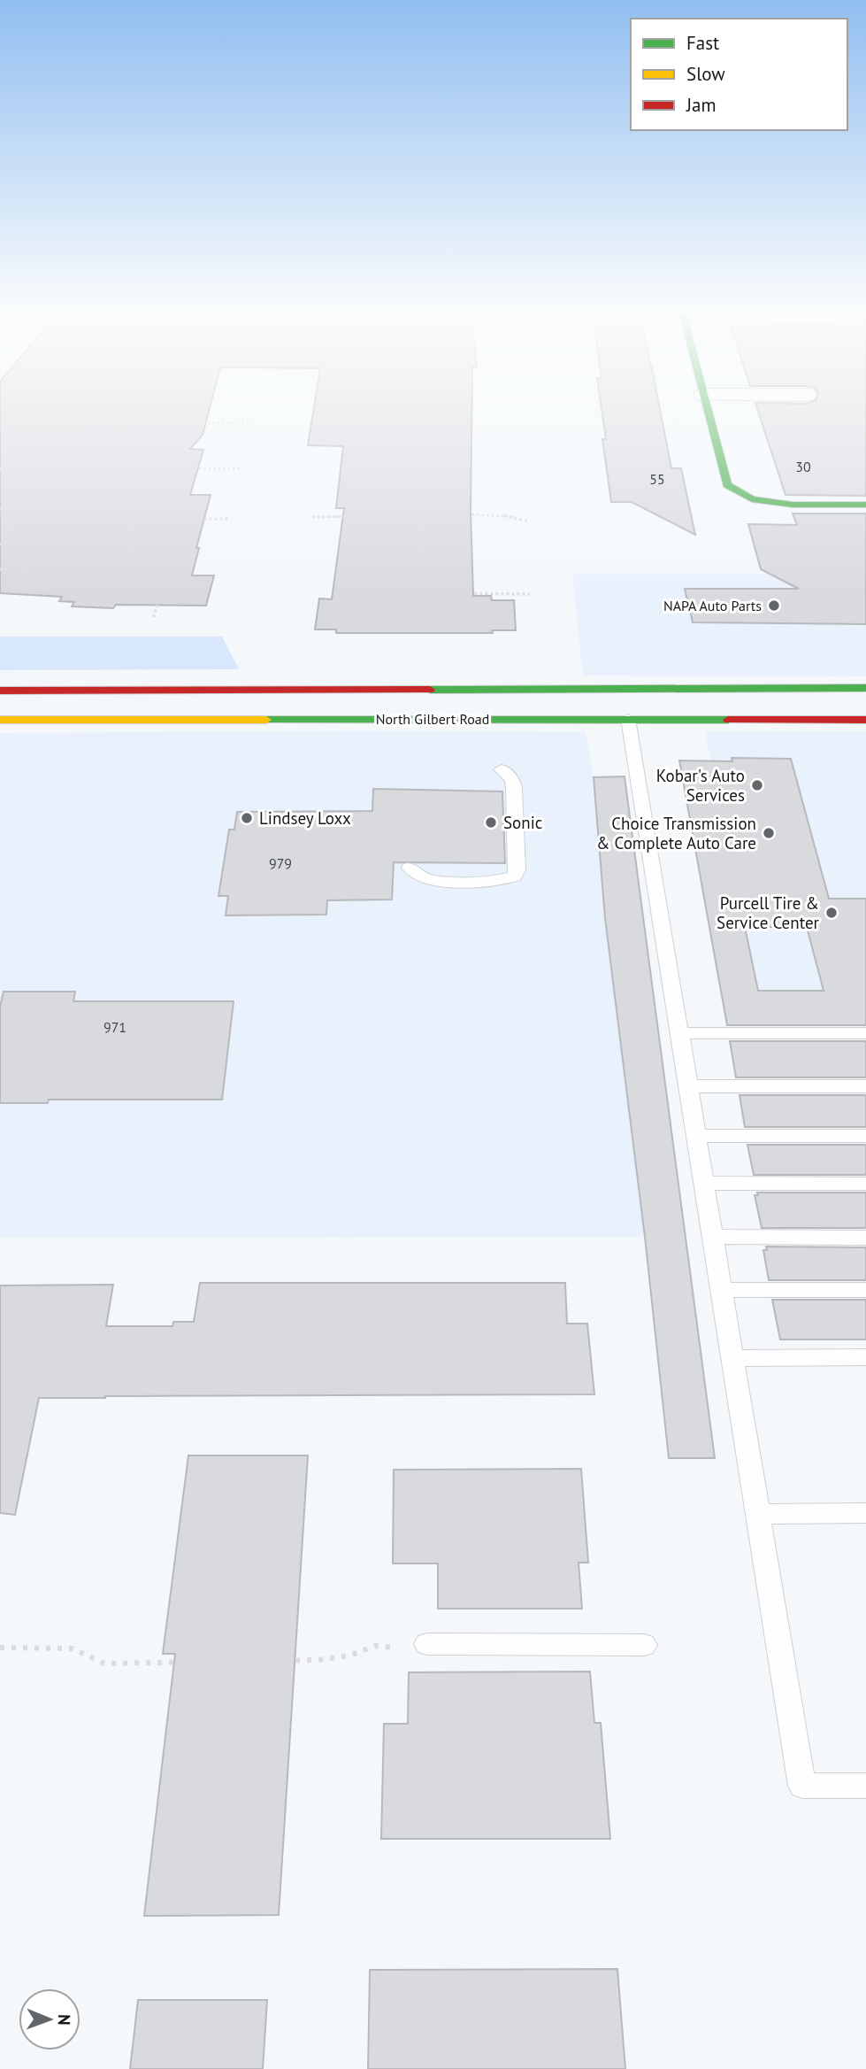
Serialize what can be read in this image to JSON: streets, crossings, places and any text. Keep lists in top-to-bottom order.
{
  "streets": {
    "main road": ["North Gilbert Road"]
  },
  "places": [
    "NAPA Auto Parts",
    "Kobar's Auto Services",
    "Lindsey Loxx",
    "Sonic",
    "Choice Transmission & Complete Auto Care",
    "Purcell Tire & Service Center"
  ],
  "house_numbers": [
    "30",
    "55",
    "979",
    "971"
  ],
  "legend": ["Fast", "Slow", "Jam"],
  "north": "right"
}
